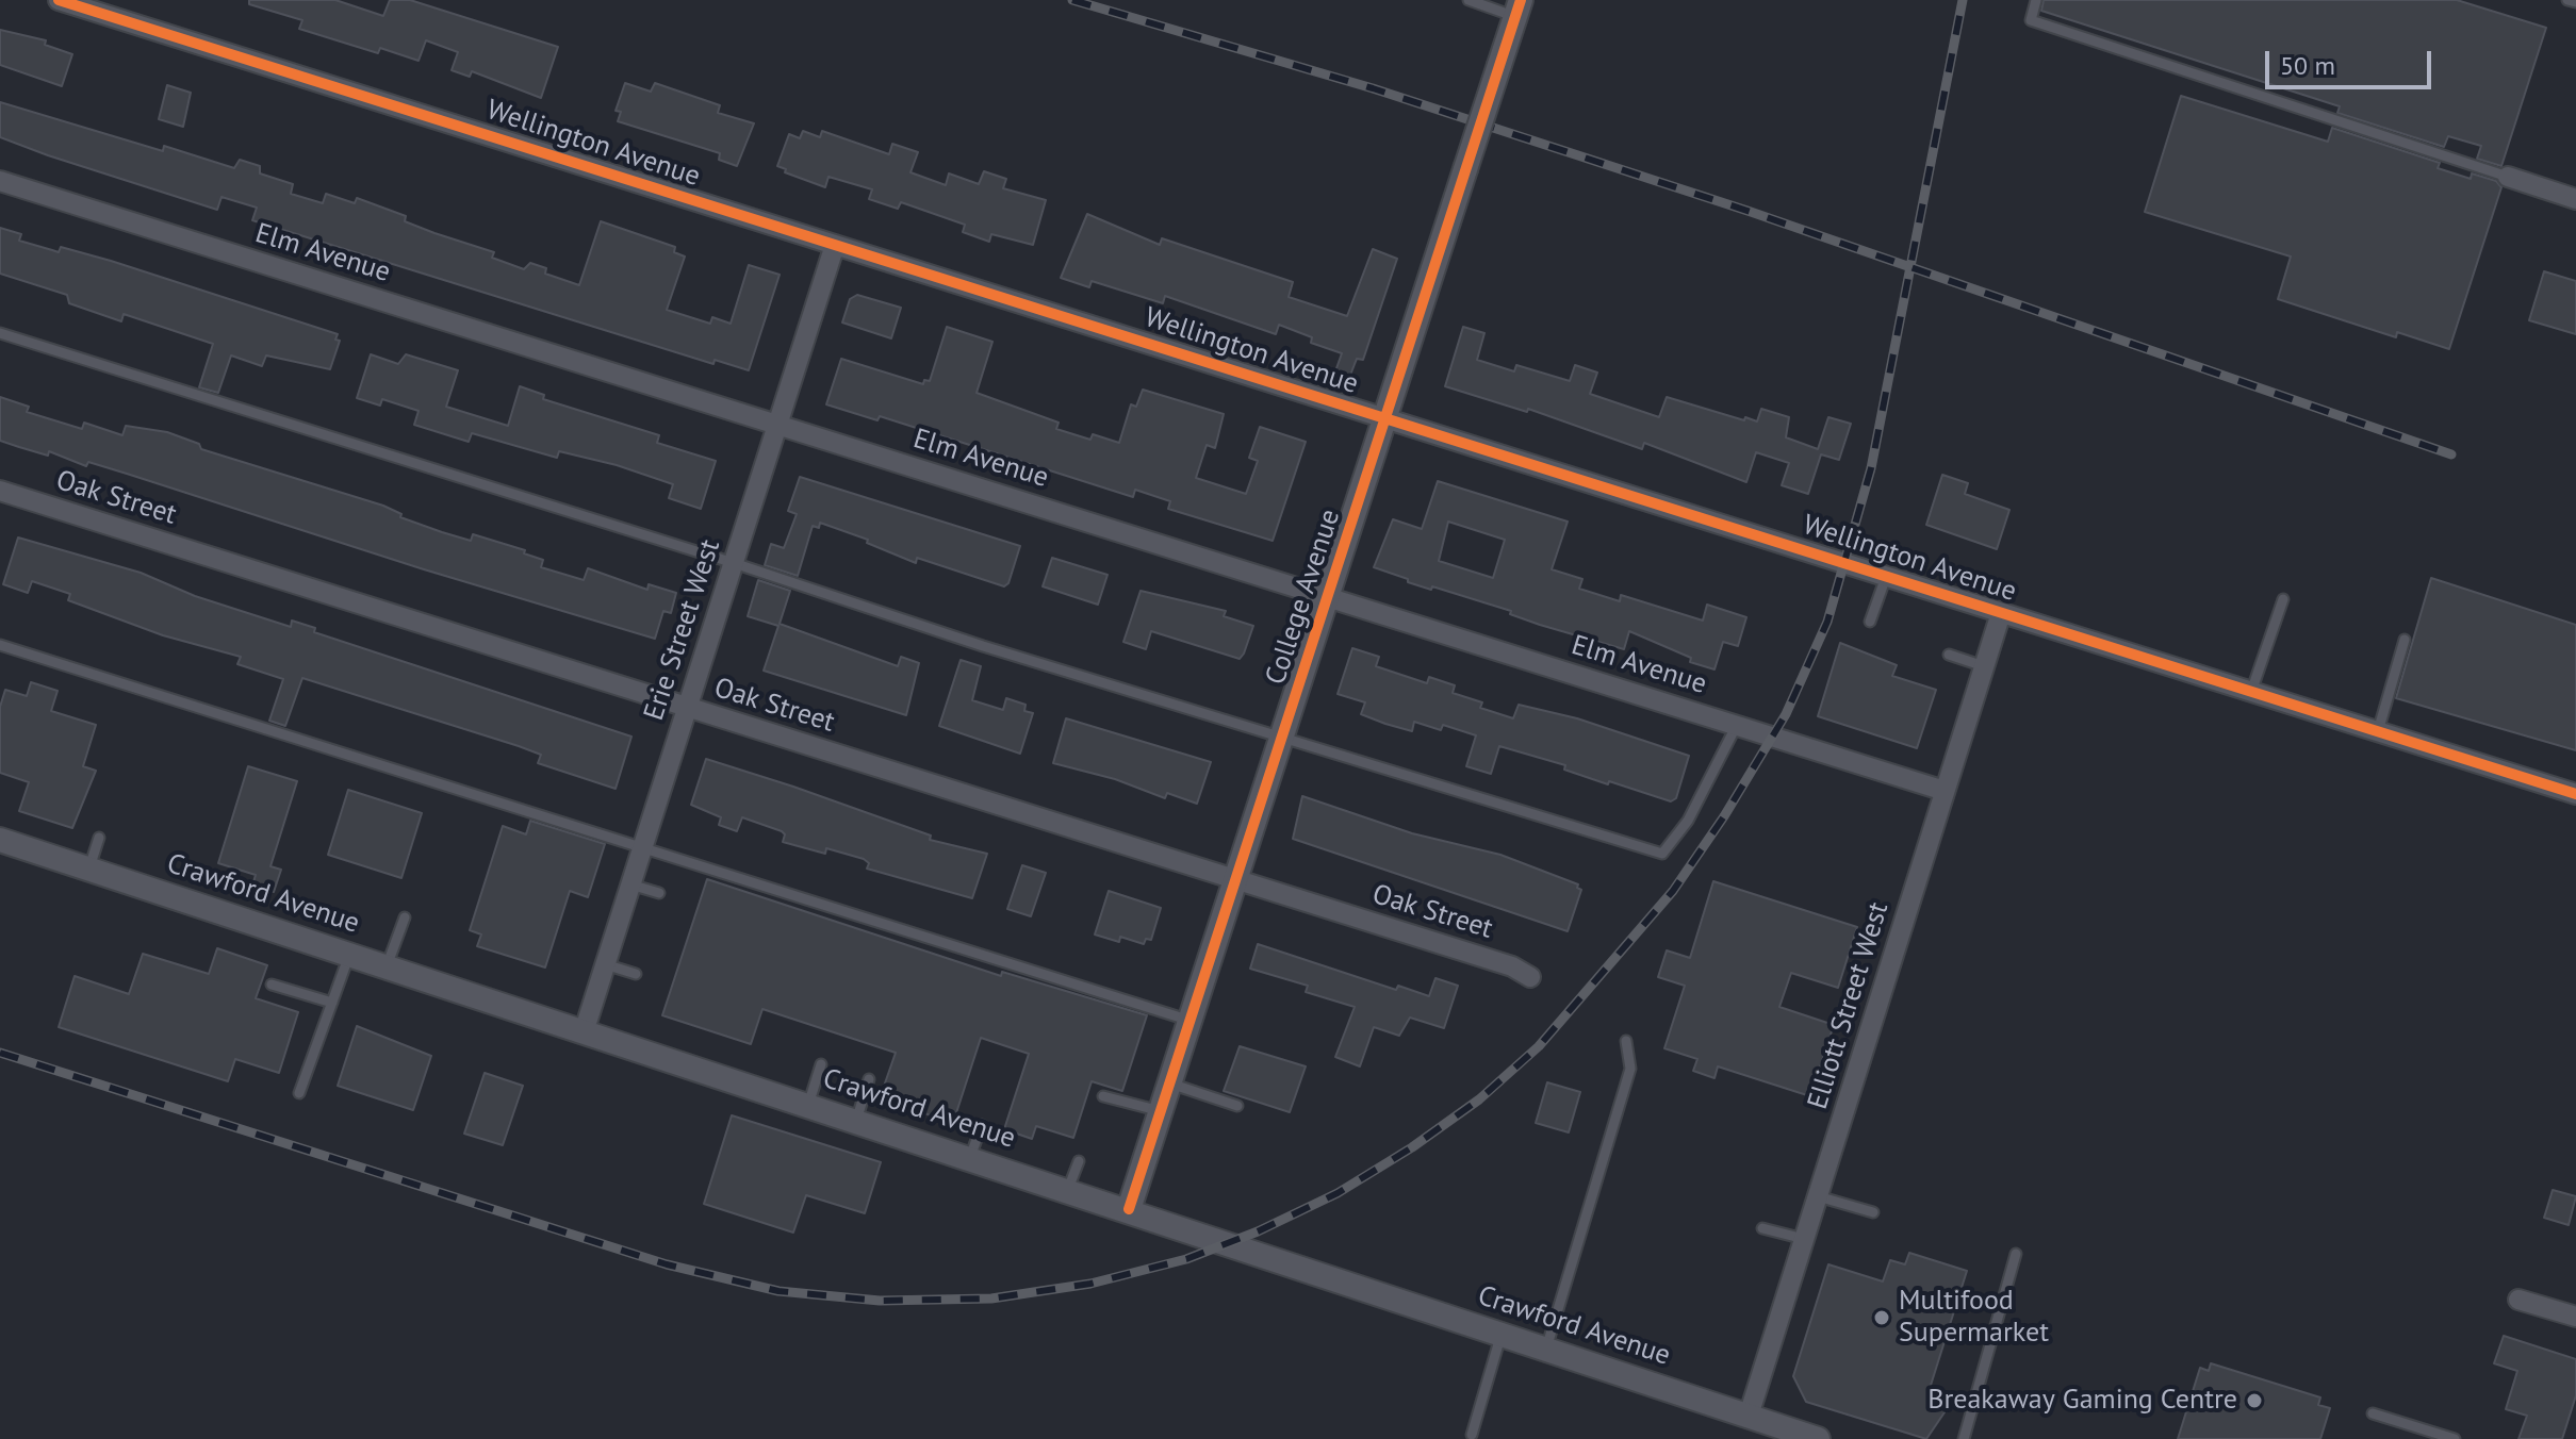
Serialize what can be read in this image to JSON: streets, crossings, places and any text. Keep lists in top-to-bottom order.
{
  "streets": {
    "street": [
      "Wellington Avenue",
      "Elm Avenue",
      "Oak Street",
      "College Avenue",
      "Erie Street West",
      "Crawford Avenue",
      "Elliott Street West"
    ]
  },
  "crossings": [
    ["Wellington Avenue", "College Avenue"],
    ["Wellington Avenue", "Erie Street West"],
    ["Wellington Avenue", "Elliott Street West"],
    ["Elm Avenue", "College Avenue"],
    ["Elm Avenue", "Erie Street West"],
    ["Elm Avenue", "Elliott Street West"],
    ["Oak Street", "College Avenue"],
    ["Oak Street", "Erie Street West"],
    ["College Avenue", "Crawford Avenue"],
    ["Erie Street West", "Crawford Avenue"],
    ["Crawford Avenue", "Elliott Street West"]
  ],
  "places": ["Multifood Supermarket", "Breakaway Gaming Centre"],
  "scale_bar": "50 m"
}
